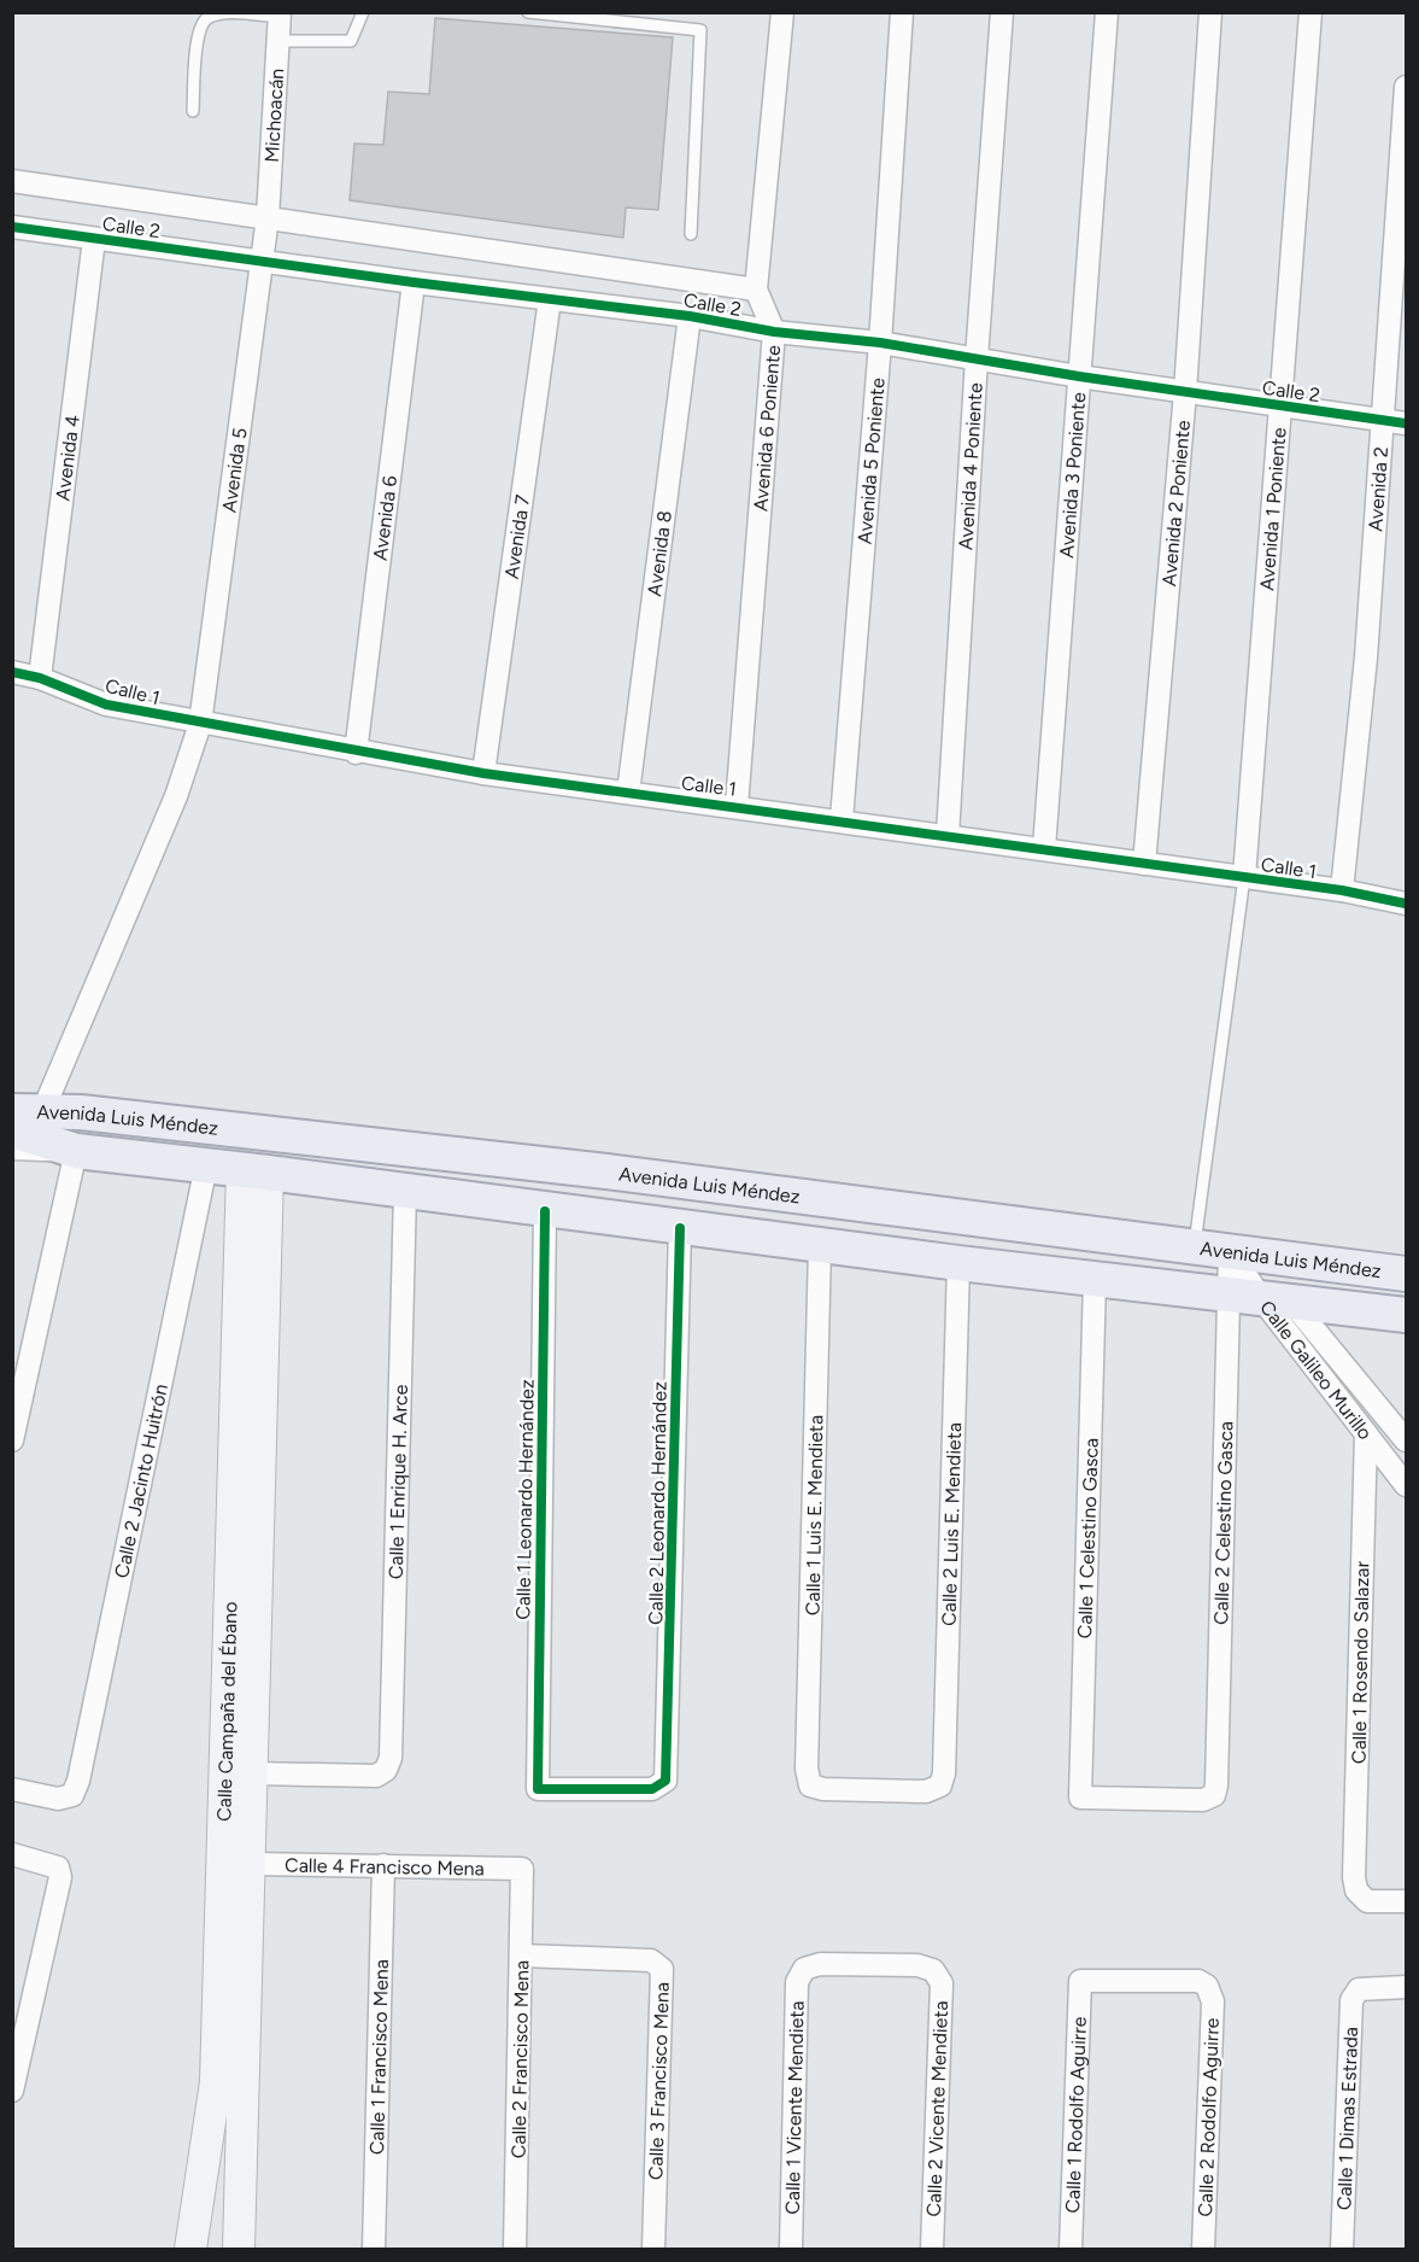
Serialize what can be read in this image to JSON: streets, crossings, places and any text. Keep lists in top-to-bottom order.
{
  "streets": {
    "main road": ["Avenida Luis Méndez"],
    "street": [
      "Michoacán",
      "Calle 2",
      "Avenida 6 Poniente",
      "Avenida 4",
      "Avenida 5 Poniente",
      "Avenida 4 Poniente",
      "Avenida 5",
      "Avenida 3 Poniente",
      "Avenida 2",
      "Avenida 2 Poniente",
      "Avenida 1 Poniente",
      "Avenida 6",
      "Avenida 7",
      "Avenida 8",
      "Calle 1",
      "Calle Galileo Murillo",
      "Calle 2 Jacinto Huitrón",
      "Calle 1 Enrique H. Arce",
      "Calle 1 Leonardo Hernández",
      "Calle 2 Leonardo Hernández",
      "Calle 1 Luis E. Mendieta",
      "Calle 2 Celestino Gasca",
      "Calle 2 Luis E. Mendieta",
      "Calle 1 Celestino Gasca",
      "Calle 1 Rosendo Salazar",
      "Calle Campaña del Ébano",
      "Calle 4 Francisco Mena",
      "Calle 1 Francisco Mena",
      "Calle 2 Francisco Mena",
      "Calle 3 Francisco Mena",
      "Calle 1 Vicente Mendieta",
      "Calle 2 Vicente Mendieta",
      "Calle 1 Rodolfo Aguirre",
      "Calle 2 Rodolfo Aguirre",
      "Calle 1 Dimas Estrada"
    ]
  },
  "crossings": [
    ["Michoacán", "Calle 2"],
    ["Michoacán", "Avenida 5"],
    ["Calle 2", "Avenida 6 Poniente"],
    ["Calle 2", "Avenida 4"],
    ["Calle 2", "Avenida 5 Poniente"],
    ["Calle 2", "Avenida 4 Poniente"],
    ["Calle 2", "Avenida 5"],
    ["Calle 2", "Avenida 3 Poniente"],
    ["Calle 2", "Avenida 2"],
    ["Calle 2", "Avenida 2 Poniente"],
    ["Calle 2", "Avenida 1 Poniente"],
    ["Calle 2", "Avenida 6"],
    ["Calle 2", "Avenida 7"],
    ["Calle 2", "Avenida 8"],
    ["Avenida 6 Poniente", "Calle 1"],
    ["Avenida 4", "Calle 1"],
    ["Avenida 5 Poniente", "Calle 1"],
    ["Avenida 4 Poniente", "Calle 1"],
    ["Avenida 5", "Calle 1"],
    ["Avenida 5", "Avenida Luis Méndez"],
    ["Avenida 3 Poniente", "Calle 1"],
    ["Avenida 2", "Calle 1"],
    ["Avenida 2 Poniente", "Calle 1"],
    ["Avenida 1 Poniente", "Calle 1"],
    ["Avenida 6", "Calle 1"],
    ["Avenida 7", "Calle 1"],
    ["Avenida 8", "Calle 1"],
    ["Avenida Luis Méndez", "Calle Galileo Murillo"],
    ["Avenida Luis Méndez", "Calle 2 Jacinto Huitrón"],
    ["Avenida Luis Méndez", "Calle 1 Enrique H. Arce"],
    ["Avenida Luis Méndez", "Calle 1 Leonardo Hernández"],
    ["Avenida Luis Méndez", "Calle 2 Leonardo Hernández"],
    ["Avenida Luis Méndez", "Calle 1 Luis E. Mendieta"],
    ["Avenida Luis Méndez", "Calle 2 Celestino Gasca"],
    ["Avenida Luis Méndez", "Calle 2 Luis E. Mendieta"],
    ["Avenida Luis Méndez", "Calle 1 Celestino Gasca"],
    ["Avenida Luis Méndez", "Calle Campaña del Ébano"],
    ["Calle Galileo Murillo", "Calle 2 Celestino Gasca"],
    ["Calle Galileo Murillo", "Calle 1 Rosendo Salazar"],
    ["Calle 1 Enrique H. Arce", "Calle Campaña del Ébano"],
    ["Calle 1 Leonardo Hernández", "Calle 2 Leonardo Hernández"],
    ["Calle 1 Luis E. Mendieta", "Calle 2 Luis E. Mendieta"],
    ["Calle 2 Celestino Gasca", "Calle 1 Celestino Gasca"],
    ["Calle Campaña del Ébano", "Calle 4 Francisco Mena"],
    ["Calle 4 Francisco Mena", "Calle 1 Francisco Mena"],
    ["Calle 4 Francisco Mena", "Calle 2 Francisco Mena"],
    ["Calle 2 Francisco Mena", "Calle 3 Francisco Mena"],
    ["Calle 1 Vicente Mendieta", "Calle 2 Vicente Mendieta"],
    ["Calle 1 Rodolfo Aguirre", "Calle 2 Rodolfo Aguirre"]
  ]
}
